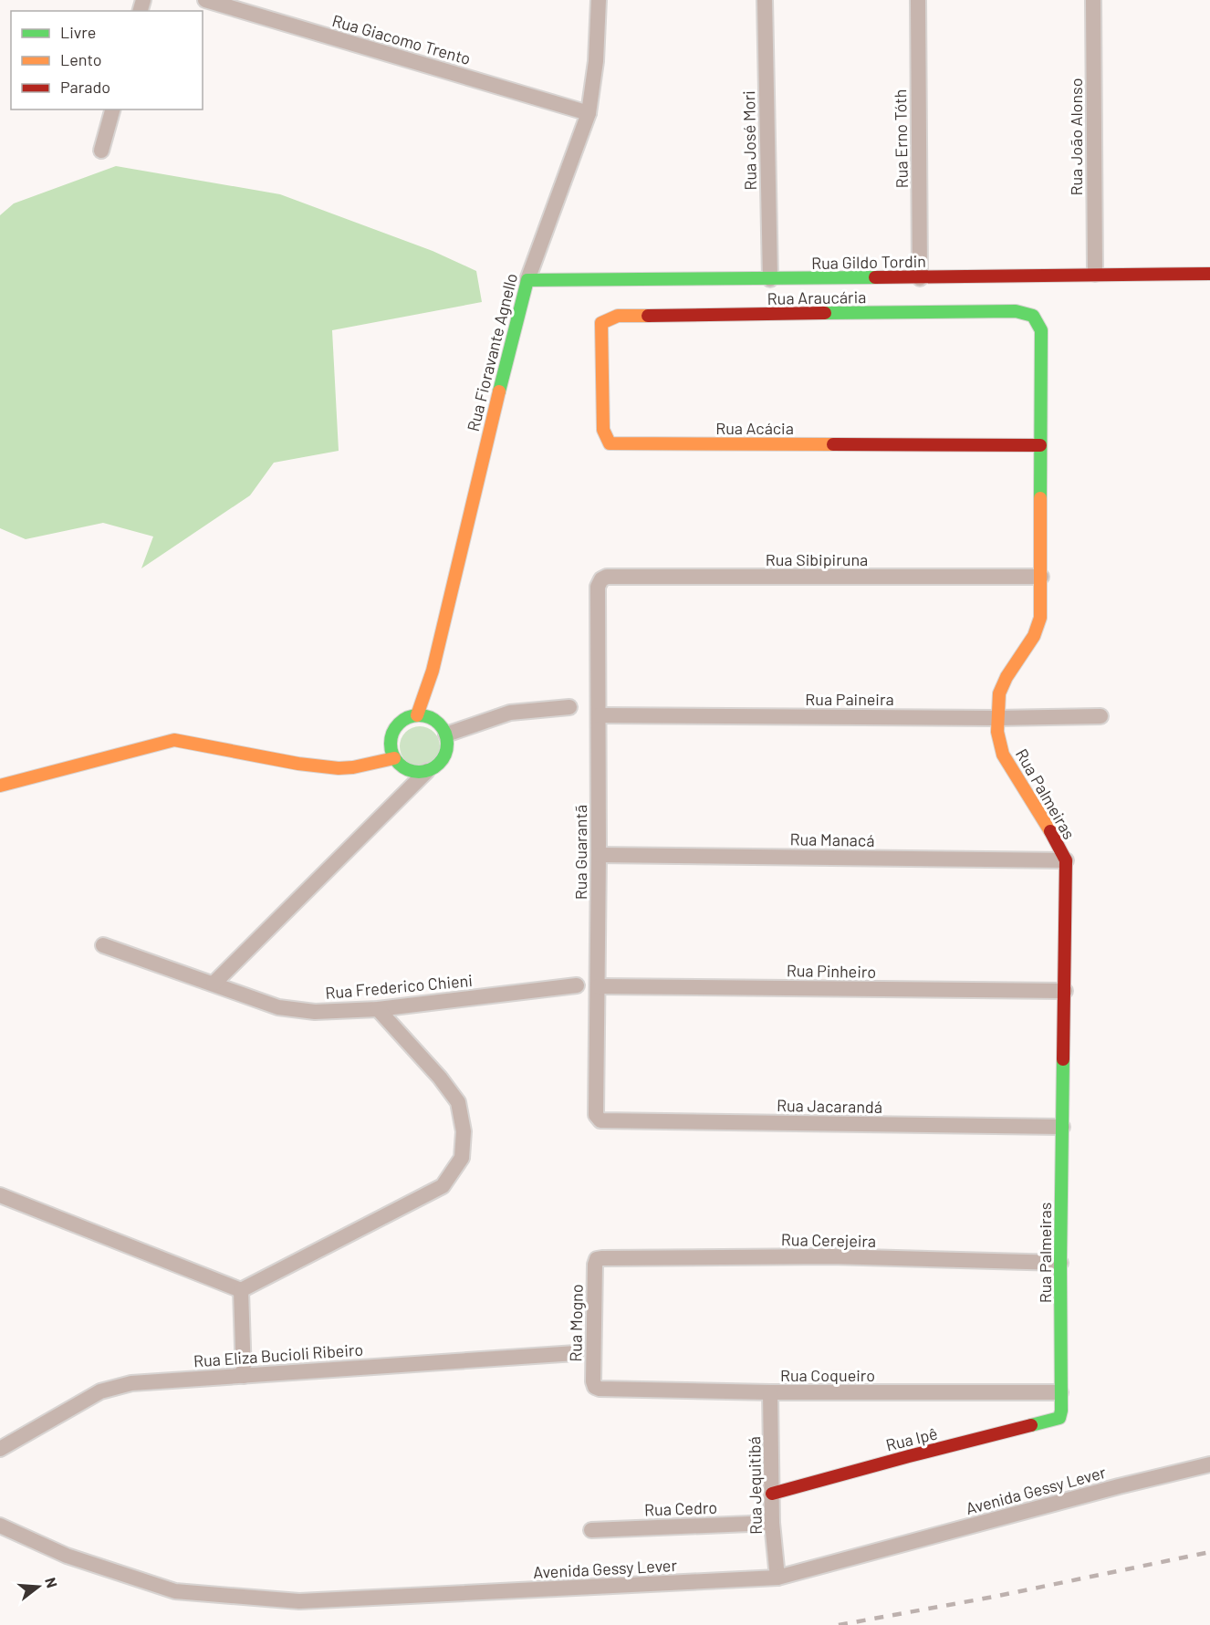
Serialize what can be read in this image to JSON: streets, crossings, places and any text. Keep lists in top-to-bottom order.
{
  "streets": {
    "street": [
      "Rua Giacomo Trento",
      "Rua João Alonso",
      "Rua Erno Tóth",
      "Rua José Mori",
      "Rua Gildo Tordin",
      "Rua Araucária",
      "Rua Fioravante Agnello",
      "Rua Acácia",
      "Rua Sibipiruna",
      "Rua Paineira",
      "Rua Palmeiras",
      "Rua Manacá",
      "Rua Guarantã",
      "Rua Pinheiro",
      "Rua Frederico Chieni",
      "Rua Jacarandá",
      "Rua Cerejeira",
      "Rua Mogno",
      "Rua Eliza Bucioli Ribeiro",
      "Rua Coqueiro",
      "Rua Ipê",
      "Rua Jequitibá",
      "Avenida Gessy Lever",
      "Rua Cedro"
    ]
  },
  "crossings": [
    ["Rua Giacomo Trento", "Rua Fioravante Agnello"],
    ["Rua João Alonso", "Rua Gildo Tordin"],
    ["Rua Erno Tóth", "Rua Gildo Tordin"],
    ["Rua José Mori", "Rua Gildo Tordin"],
    ["Rua Gildo Tordin", "Rua Fioravante Agnello"],
    ["Rua Araucária", "Rua Acácia"],
    ["Rua Araucária", "Rua Palmeiras"],
    ["Rua Acácia", "Rua Palmeiras"],
    ["Rua Sibipiruna", "Rua Palmeiras"],
    ["Rua Sibipiruna", "Rua Guarantã"],
    ["Rua Paineira", "Rua Palmeiras"],
    ["Rua Paineira", "Rua Guarantã"],
    ["Rua Palmeiras", "Rua Manacá"],
    ["Rua Palmeiras", "Rua Pinheiro"],
    ["Rua Palmeiras", "Rua Jacarandá"],
    ["Rua Palmeiras", "Rua Cerejeira"],
    ["Rua Palmeiras", "Rua Coqueiro"],
    ["Rua Palmeiras", "Rua Ipê"],
    ["Rua Manacá", "Rua Guarantã"],
    ["Rua Guarantã", "Rua Pinheiro"],
    ["Rua Guarantã", "Rua Jacarandá"],
    ["Rua Cerejeira", "Rua Mogno"],
    ["Rua Mogno", "Rua Coqueiro"],
    ["Rua Coqueiro", "Rua Jequitibá"],
    ["Rua Ipê", "Rua Jequitibá"],
    ["Rua Jequitibá", "Avenida Gessy Lever"],
    ["Rua Jequitibá", "Rua Cedro"]
  ],
  "legend": ["Livre", "Lento", "Parado"],
  "north": "right"
}
